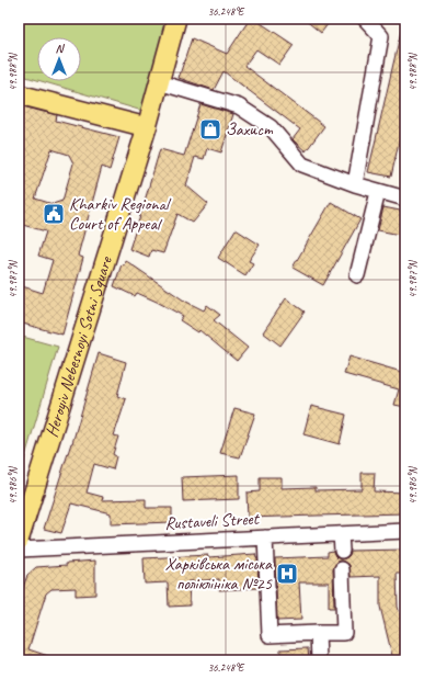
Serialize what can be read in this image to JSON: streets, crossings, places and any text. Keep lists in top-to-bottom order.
{
  "streets": {
    "main road": ["Heroyiv Nebesnoyi Sotni Square"],
    "street": ["Rustaveli Street"]
  },
  "places": {
    "shop": ["Захист"],
    "public building": ["Kharkiv Regional Court of Appeal"],
    "hospital": ["Харківська міська поліклініка №25"]
  },
  "north": "top",
  "coordinates": [
    "36.248°E",
    "49.988°N",
    "49.987°N",
    "49.986°N"
  ]
}
